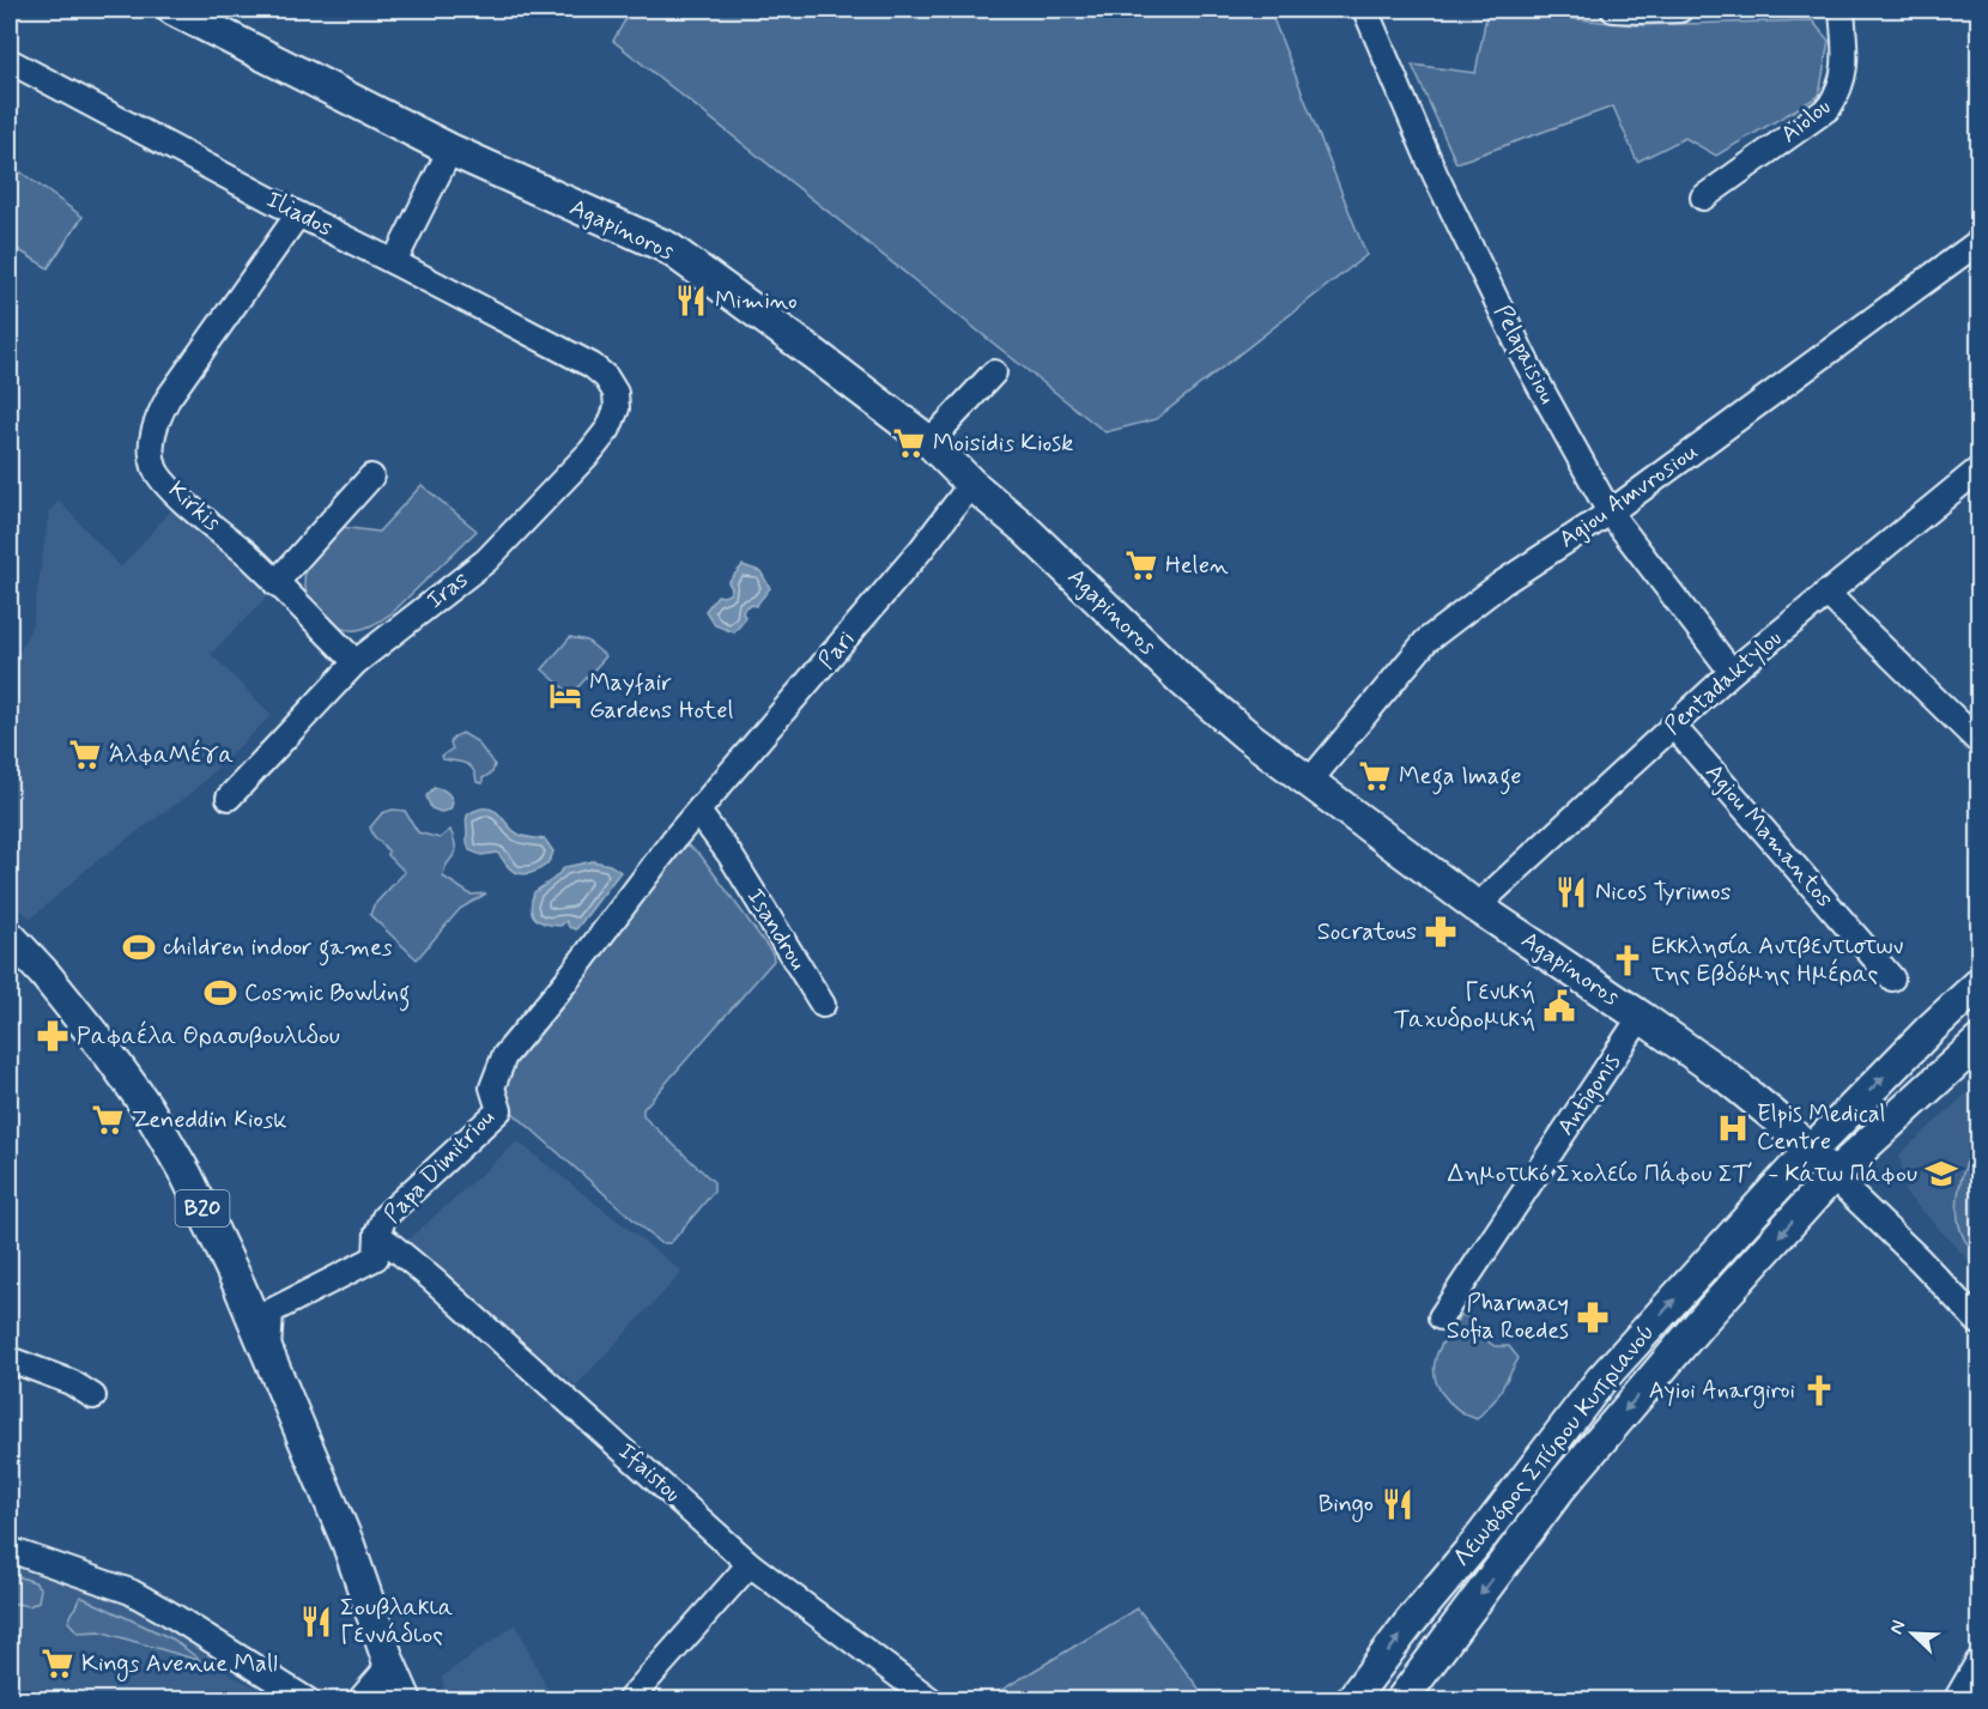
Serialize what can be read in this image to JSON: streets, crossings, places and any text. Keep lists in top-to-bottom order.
{
  "streets": {
    "main road": ["Agapinoros", "B20", "Λεωφόρος Σπύρου Κυπριανού"],
    "street": [
      "Aiolou",
      "Iliados",
      "Pelapaisiou",
      "Agiou Amvrosiou",
      "Kirkis",
      "Iras",
      "Pari",
      "Pentadaktylou",
      "Agiou Mamantos",
      "Isandrou",
      "Antigonis",
      "Papa Dimitriou",
      "Ifaistou"
    ]
  },
  "crossings": [
    ["Iliados", "Kirkis"],
    ["Iliados", "Iras"],
    ["Agapinoros", "Agiou Amvrosiou"],
    ["Agapinoros", "Pari"],
    ["Agapinoros", "Pentadaktylou"],
    ["Agapinoros", "Antigonis"],
    ["Agapinoros", "Λεωφόρος Σπύρου Κυπριανού"],
    ["Pelapaisiou", "Agiou Amvrosiou"],
    ["Pelapaisiou", "Pentadaktylou"],
    ["Kirkis", "Iras"],
    ["Pari", "Isandrou"],
    ["Pari", "Papa Dimitriou"],
    ["Pentadaktylou", "Agiou Mamantos"],
    ["Isandrou", "Papa Dimitriou"],
    ["Papa Dimitriou", "B20"],
    ["Papa Dimitriou", "Ifaistou"]
  ],
  "places": {
    "restaurant": [
      "Mimino",
      "Nicos Tyrimos",
      "Bingo",
      "Σουβλακια Γεννάδιος"
    ],
    "supermarket": [
      "Moisidis Kiosk",
      "Helen",
      "ΆλφαΜέγα",
      "Mega Image",
      "Zeneddin Kiosk",
      "Kings Avenue Mall"
    ],
    "hotel": ["Mayfair Gardens Hotel"],
    "pharmacy": ["Socratous", "Ραφαέλα Θρασυβουλιδου", "Pharmacy Sofia Roedes"],
    "sports": ["children indoor games", "Cosmic Bowling"],
    "church": ["Εκκλησία Αντβεντιστων της Εβδόμης Ημέρας", "Ayioi Anargiroi"],
    "public building": ["Γενική Ταχυδρομική"],
    "hospital": ["Elpis Medical Centre"],
    "school or university": ["Δημοτικό Σχολείο Πάφου ΣΤ΄ - Κάτω Πάφου"]
  },
  "north": "top left"
}
